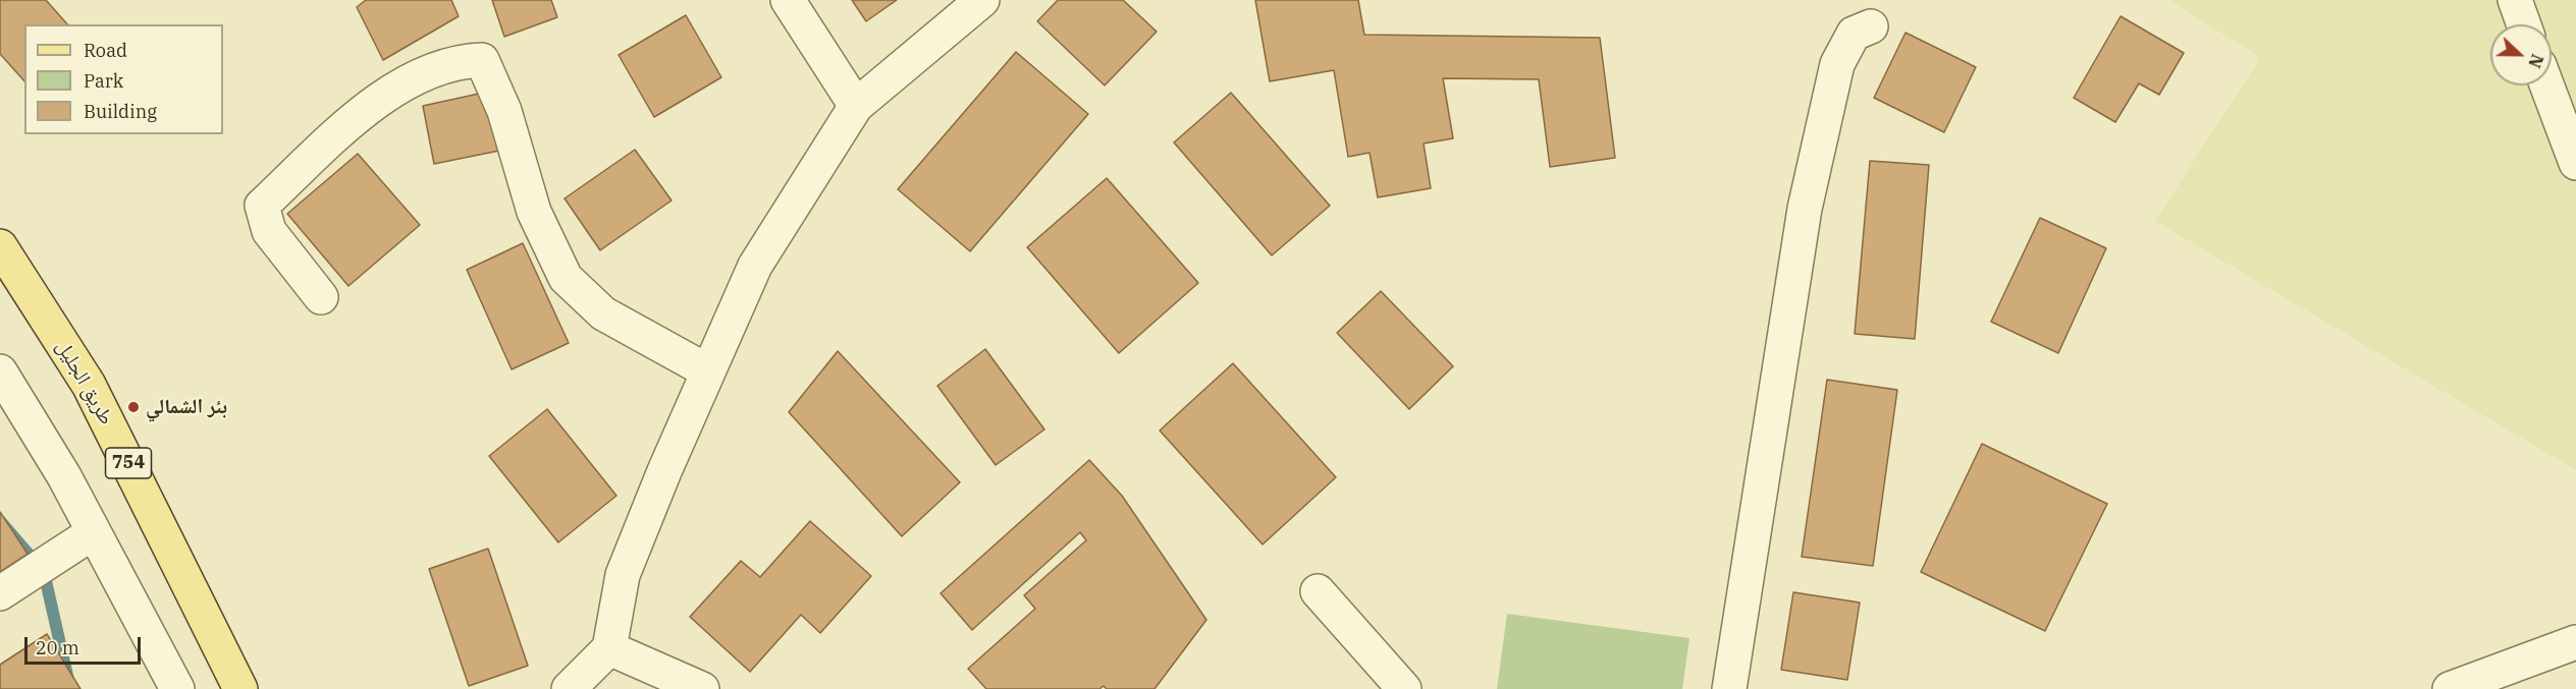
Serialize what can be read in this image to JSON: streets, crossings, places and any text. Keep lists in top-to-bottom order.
{
  "streets": {
    "main road": ["طريق الجليل", "754"]
  },
  "places": ["بئر الشمالي"],
  "legend": ["Road", "Park", "Building"],
  "scale_bar": "20 m",
  "north": "right"
}
